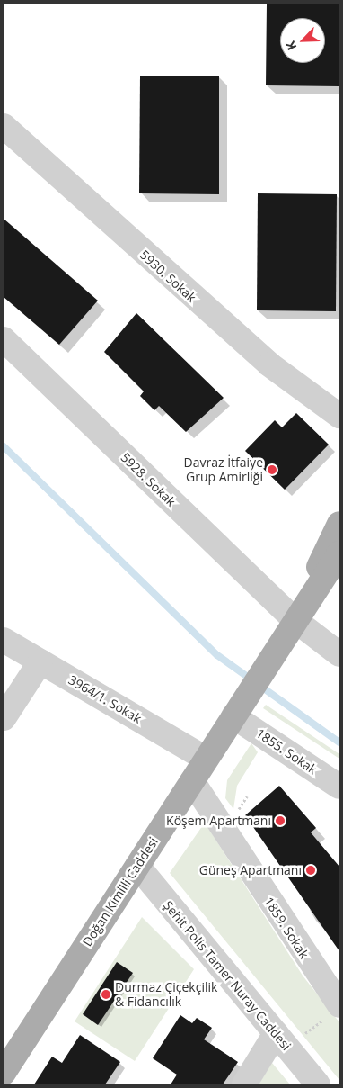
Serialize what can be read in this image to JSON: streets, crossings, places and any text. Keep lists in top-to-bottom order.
{
  "streets": {
    "main road": ["Doğan Kimilli Caddesi"],
    "street": [
      "5930. Sokak",
      "5928. Sokak",
      "3964/1. Sokak",
      "1855. Sokak",
      "1859. Sokak",
      "Şehit Polis Tamer Nuray Caddesi"
    ]
  },
  "crossings": [
    ["5928. Sokak", "Doğan Kimilli Caddesi"],
    ["3964/1. Sokak", "Doğan Kimilli Caddesi"],
    ["1855. Sokak", "Doğan Kimilli Caddesi"],
    ["Doğan Kimilli Caddesi", "1859. Sokak"],
    ["Doğan Kimilli Caddesi", "Şehit Polis Tamer Nuray Caddesi"]
  ],
  "places": [
    "Davraz İtfaiye Grup Amirliği",
    "Köşem Apartmanı",
    "Güneş Apartmanı",
    "Durmaz Çiçekçilik & Fidancılık"
  ],
  "north": "bottom left"
}
